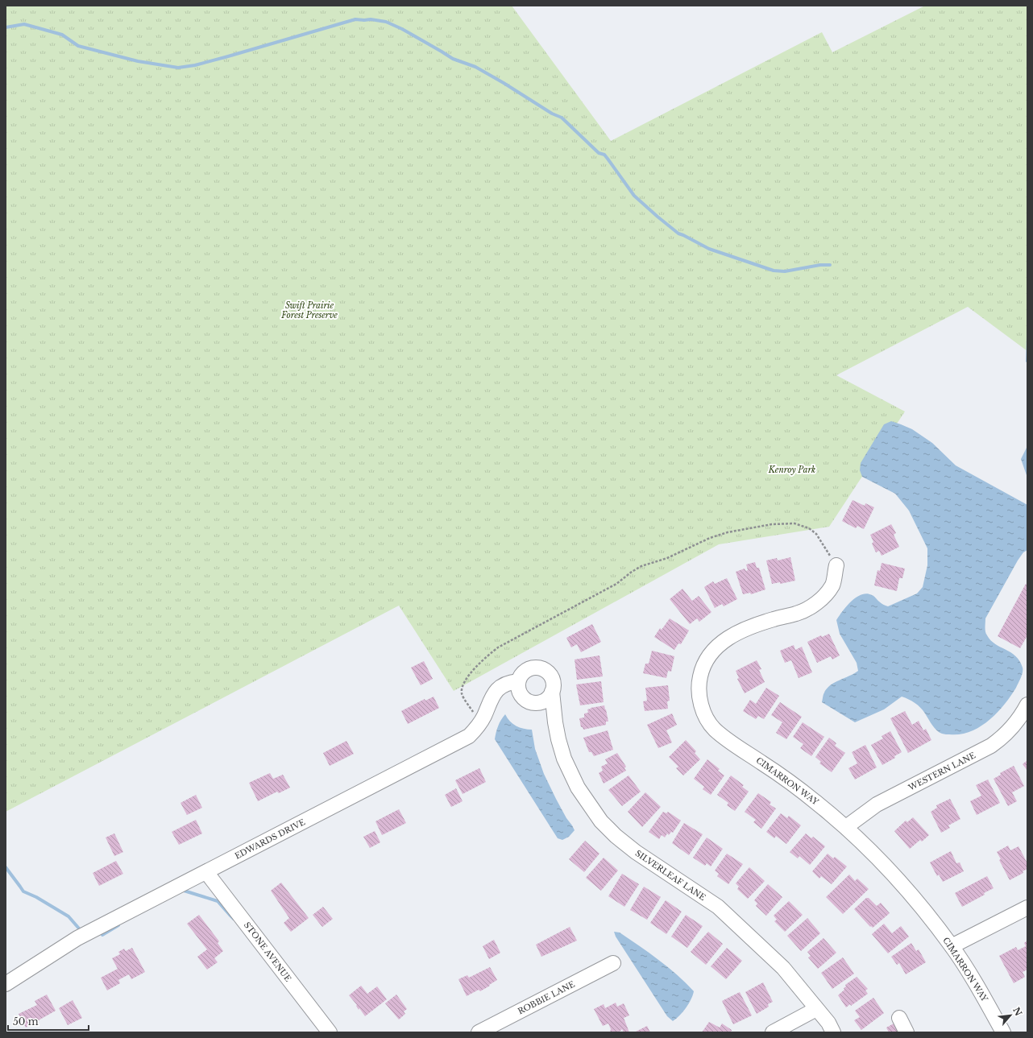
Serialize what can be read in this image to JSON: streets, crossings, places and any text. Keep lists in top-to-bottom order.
{
  "streets": {
    "street": [
      "WESTERN LANE",
      "CIMARRON WAY",
      "EDWARDS DRIVE",
      "SILVERLEAF LANE",
      "STONE AVENUE",
      "ROBBIE LANE"
    ]
  },
  "crossings": [
    ["WESTERN LANE", "CIMARRON WAY"],
    ["EDWARDS DRIVE", "SILVERLEAF LANE"],
    ["EDWARDS DRIVE", "STONE AVENUE"]
  ],
  "parks": ["Swift Prairie Forest Preserve", "Kenroy Park"],
  "scale_bar": "50 m",
  "north": "top right"
}
